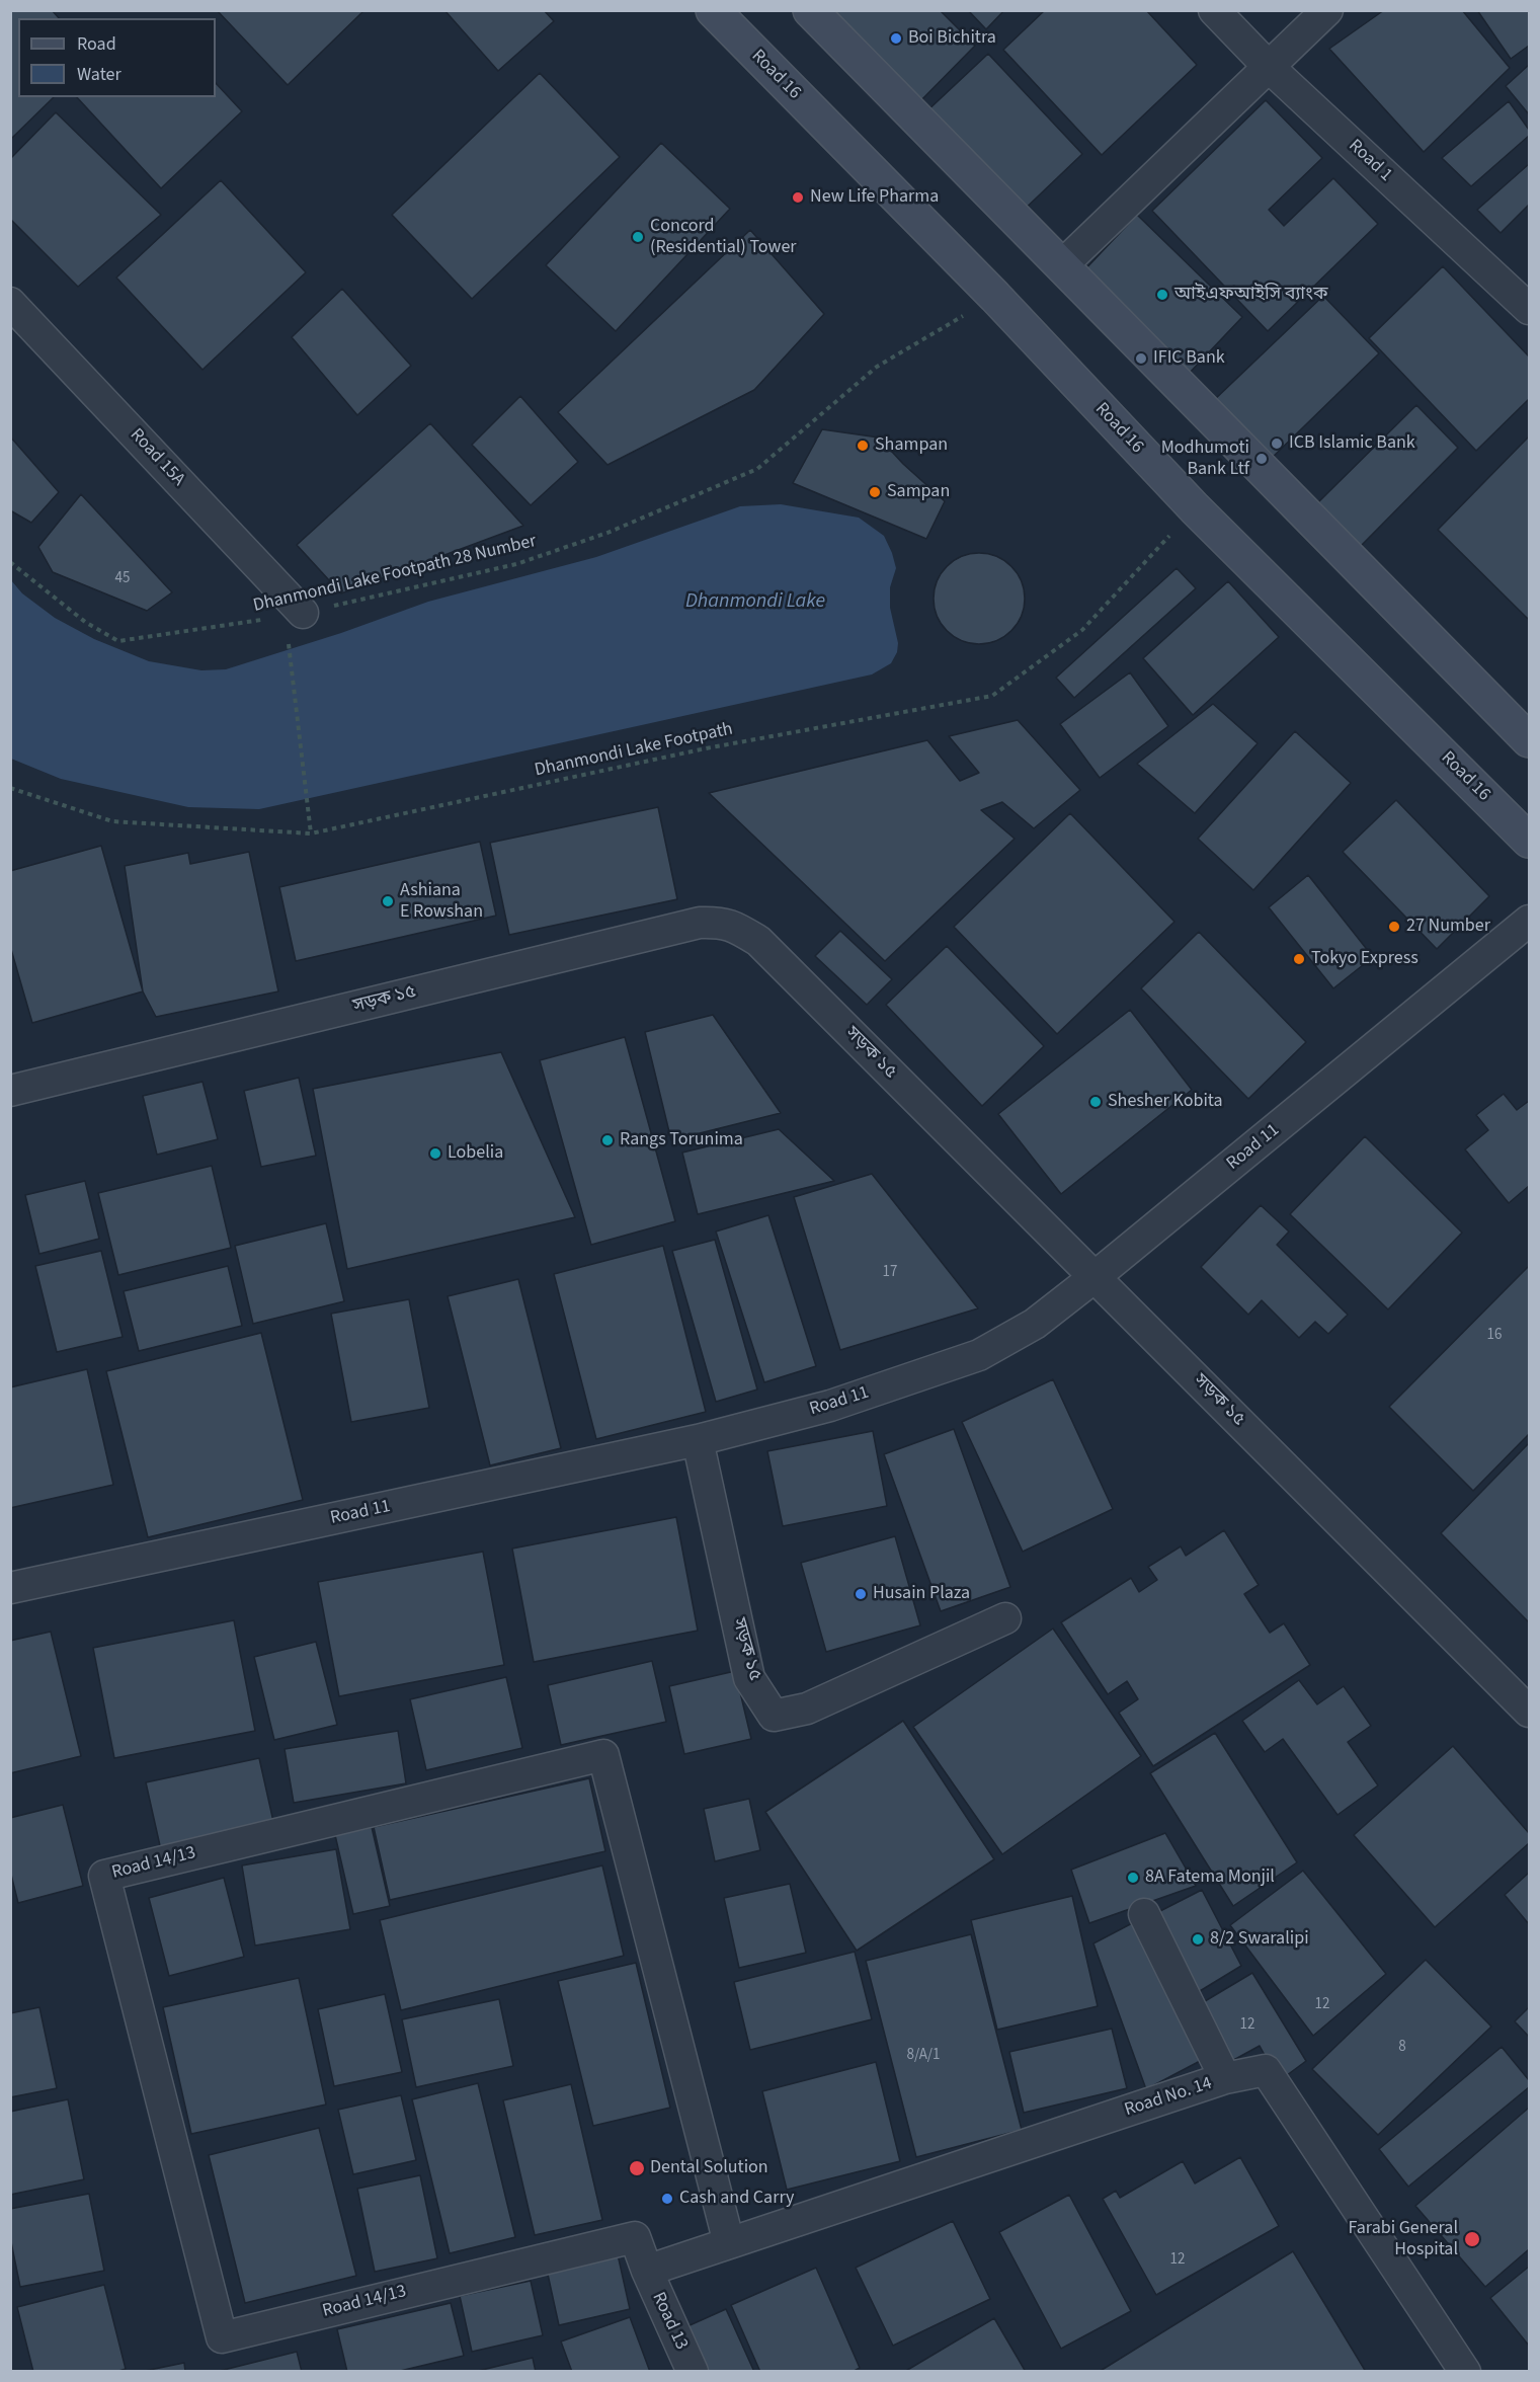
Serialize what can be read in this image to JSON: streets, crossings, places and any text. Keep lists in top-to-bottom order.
{
  "streets": {
    "main road": ["Road 16"],
    "street": [
      "Road 1",
      "Road 15A",
      "সড়ক ১৫",
      "Road 11",
      "Road 14/13",
      "Road No. 14",
      "Road 13"
    ],
    "path": ["Dhanmondi Lake Footpath 28 Number", "Dhanmondi Lake Footpath"]
  },
  "crossings": [
    ["Road 16", "Dhanmondi Lake Footpath 28 Number"],
    ["Road 16", "Dhanmondi Lake Footpath"],
    ["Road 15A", "Dhanmondi Lake Footpath 28 Number"],
    ["সড়ক ১৫", "Road 11"],
    ["Road 14/13", "Road No. 14"],
    ["Road 14/13", "Road 13"]
  ],
  "water": ["Dhanmondi Lake"],
  "places": [
    "Boi Bichitra",
    "New Life Pharma",
    "Concord (Residential) Tower",
    "আইএফআইসি ব্যাংক",
    "IFIC Bank",
    "ICB Islamic Bank",
    "Shampan",
    "Modhumoti Bank Ltf",
    "Sampan",
    "Ashiana E Rowshan",
    "27 Number",
    "Tokyo Express",
    "Shesher Kobita",
    "Rangs Torunima",
    "Lobelia",
    "Husain Plaza",
    "8A Fatema Monjil",
    "8/2 Swaralipi",
    "Dental Solution",
    "Cash and Carry",
    "Farabi General Hospital"
  ],
  "house_numbers": [
    "45",
    "17",
    "16",
    "12",
    "12",
    "8",
    "8/A/1",
    "12"
  ],
  "legend": ["Road", "Water"]
}
